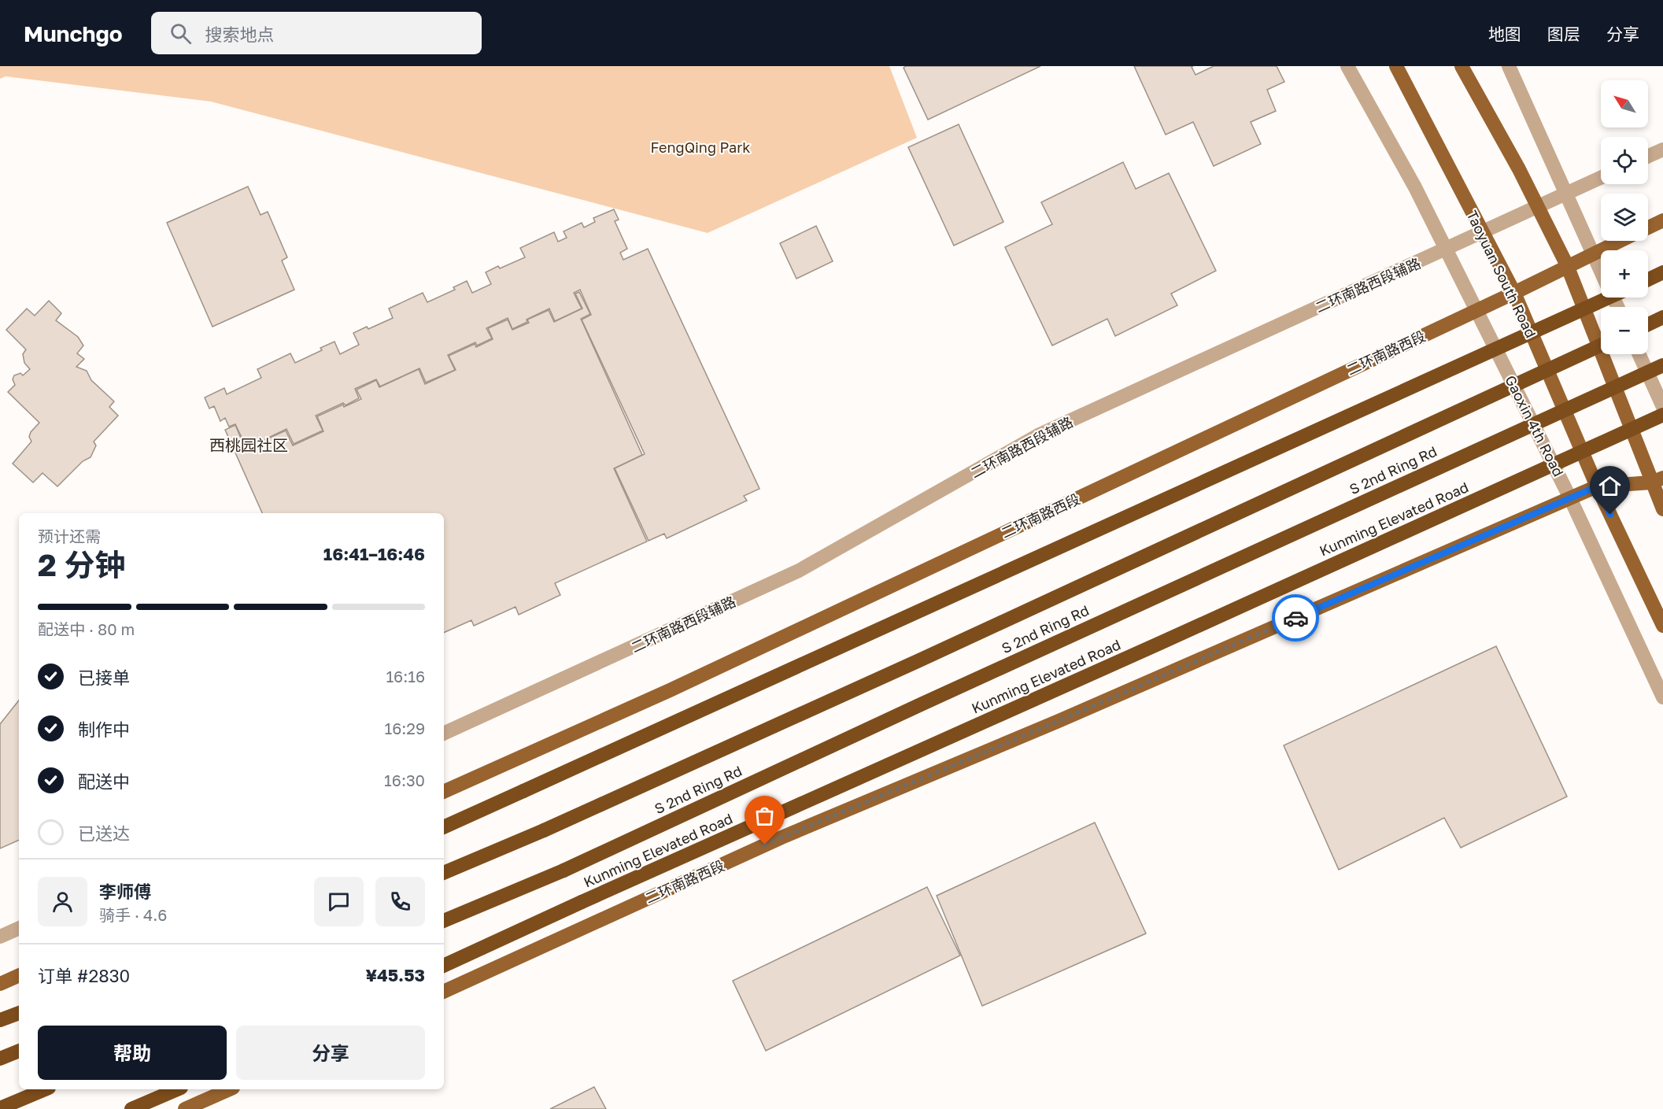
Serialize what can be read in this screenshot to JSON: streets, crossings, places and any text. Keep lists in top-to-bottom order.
{
  "streets": {
    "highway": ["S 2nd Ring Rd", "Kunming Elevated Road"],
    "main road": ["Taoyuan South Road", "二环南路西段"],
    "street": ["二环南路西段辅路", "Gaoxin 4th Road"]
  },
  "crossings": [
    ["Taoyuan South Road", "二环南路西段辅路"],
    ["Taoyuan South Road", "二环南路西段"],
    ["二环南路西段辅路", "Gaoxin 4th Road"],
    ["二环南路西段", "Gaoxin 4th Road"]
  ],
  "districts": ["西桃园社区"],
  "parks": ["FengQing Park"],
  "north": "top left",
  "page": {
    "header": "Munchgo",
    "search": "搜索地点",
    "nav": ["地图", "图层", "分享"],
    "map_buttons": ["+", "−"],
    "heading": ["2 分钟", "预计还需", "16:41–16:46"],
    "panel": [
      "李师傅",
      "骑手 · 4.6",
      "订单 #2830",
      "¥45.53"
    ],
    "bar": "配送中 · 80 m",
    "list": [
      ["已接单", "16:16"],
      ["制作中", "16:29"],
      ["配送中", "16:30"],
      "已送达"
    ],
    "buttons": ["帮助", "分享"]
  }
}
